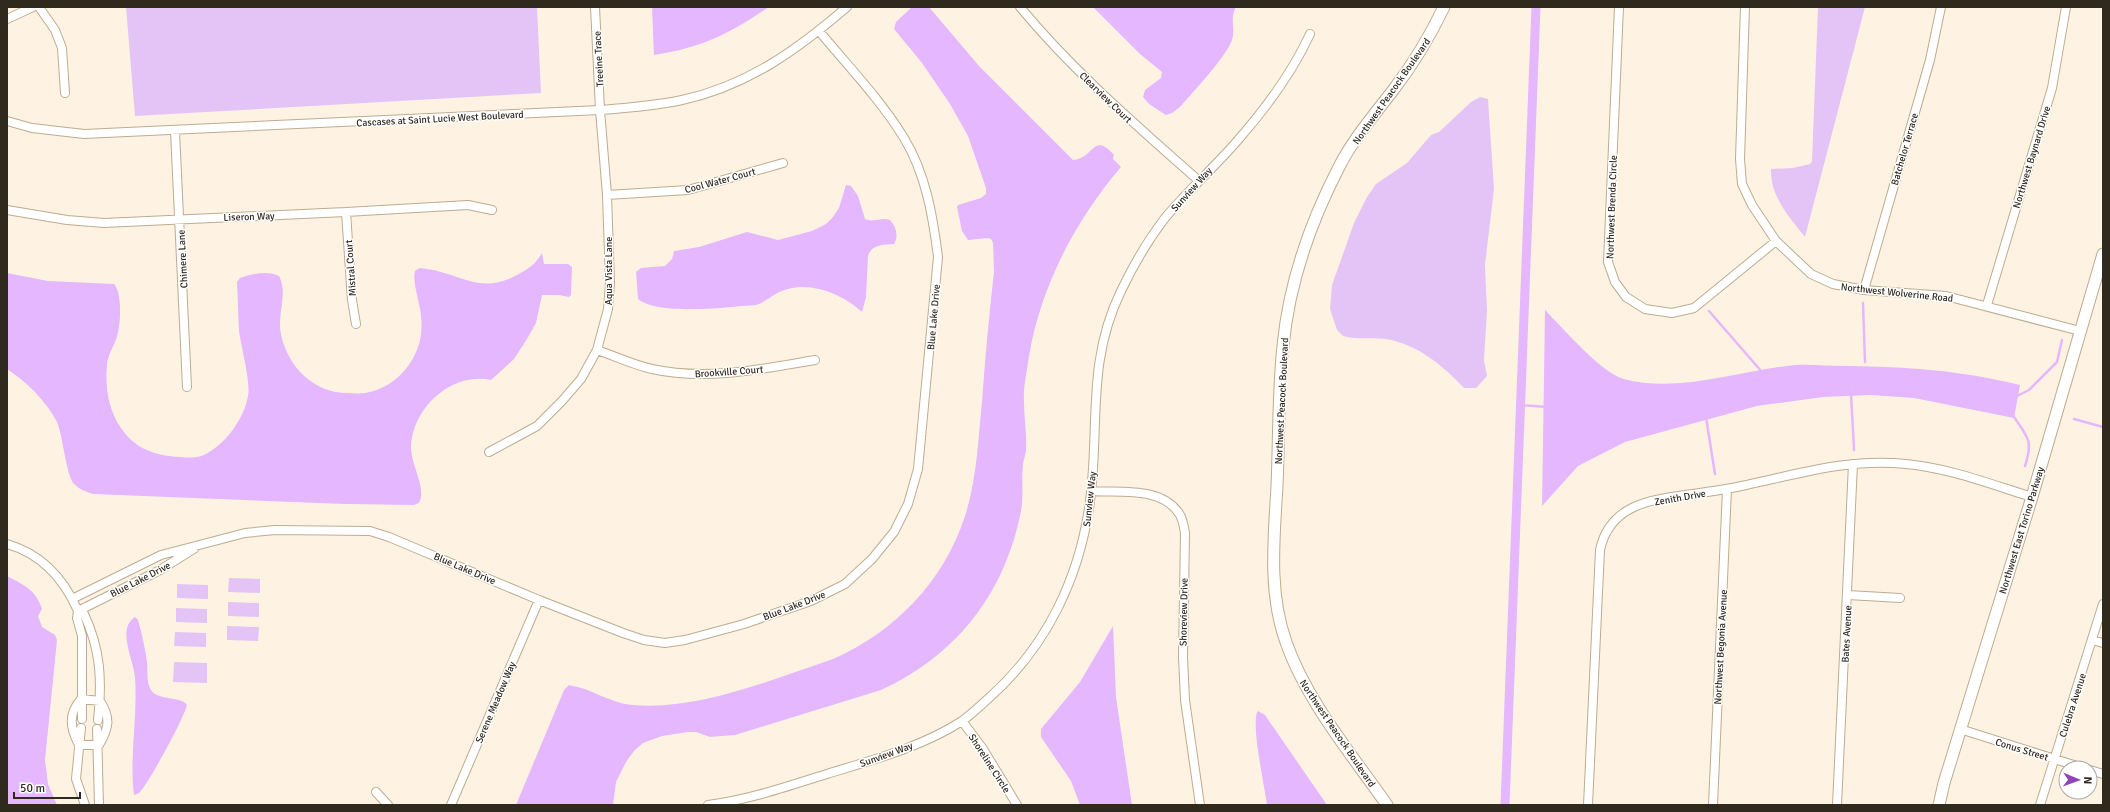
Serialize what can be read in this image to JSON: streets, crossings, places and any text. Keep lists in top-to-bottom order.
{
  "streets": {
    "street": [
      "Treeine Trace",
      "Northwest Peacock Boulevard",
      "Clearview Court",
      "Cascases at Saint Lucie West Boulevard",
      "Batchelor Terrace",
      "Northwest Baynard Drive",
      "Cool Water Court",
      "Sunview Way",
      "Northwest Brenda Circle",
      "Liseron Way",
      "Chimere Lane",
      "Mistral Court",
      "Aqua Vista Lane",
      "Northwest Wolverine Road",
      "Blue Lake Drive",
      "Brookville Court",
      "Zenith Drive",
      "Northwest East Torino Parkway",
      "Shoreview Drive",
      "Bates Avenue",
      "Northwest Begonia Avenue",
      "Serene Meadow Way",
      "Culebra Avenue",
      "Conus Street",
      "Shoreline Circle"
    ]
  },
  "crossings": [
    ["Treeine Trace", "Cascases at Saint Lucie West Boulevard"],
    ["Treeine Trace", "Aqua Vista Lane"],
    ["Clearview Court", "Sunview Way"],
    ["Cascases at Saint Lucie West Boulevard", "Chimere Lane"],
    ["Cascases at Saint Lucie West Boulevard", "Aqua Vista Lane"],
    ["Cascases at Saint Lucie West Boulevard", "Blue Lake Drive"],
    ["Batchelor Terrace", "Northwest Wolverine Road"],
    ["Northwest Baynard Drive", "Northwest Wolverine Road"],
    ["Cool Water Court", "Aqua Vista Lane"],
    ["Sunview Way", "Shoreview Drive"],
    ["Sunview Way", "Shoreline Circle"],
    ["Northwest Brenda Circle", "Northwest Wolverine Road"],
    ["Liseron Way", "Chimere Lane"],
    ["Liseron Way", "Mistral Court"],
    ["Aqua Vista Lane", "Brookville Court"],
    ["Northwest Wolverine Road", "Northwest East Torino Parkway"],
    ["Blue Lake Drive", "Serene Meadow Way"],
    ["Zenith Drive", "Northwest East Torino Parkway"],
    ["Zenith Drive", "Bates Avenue"],
    ["Zenith Drive", "Northwest Begonia Avenue"],
    ["Northwest East Torino Parkway", "Conus Street"],
    ["Culebra Avenue", "Conus Street"]
  ],
  "scale_bar": "50 m",
  "north": "right"
}
